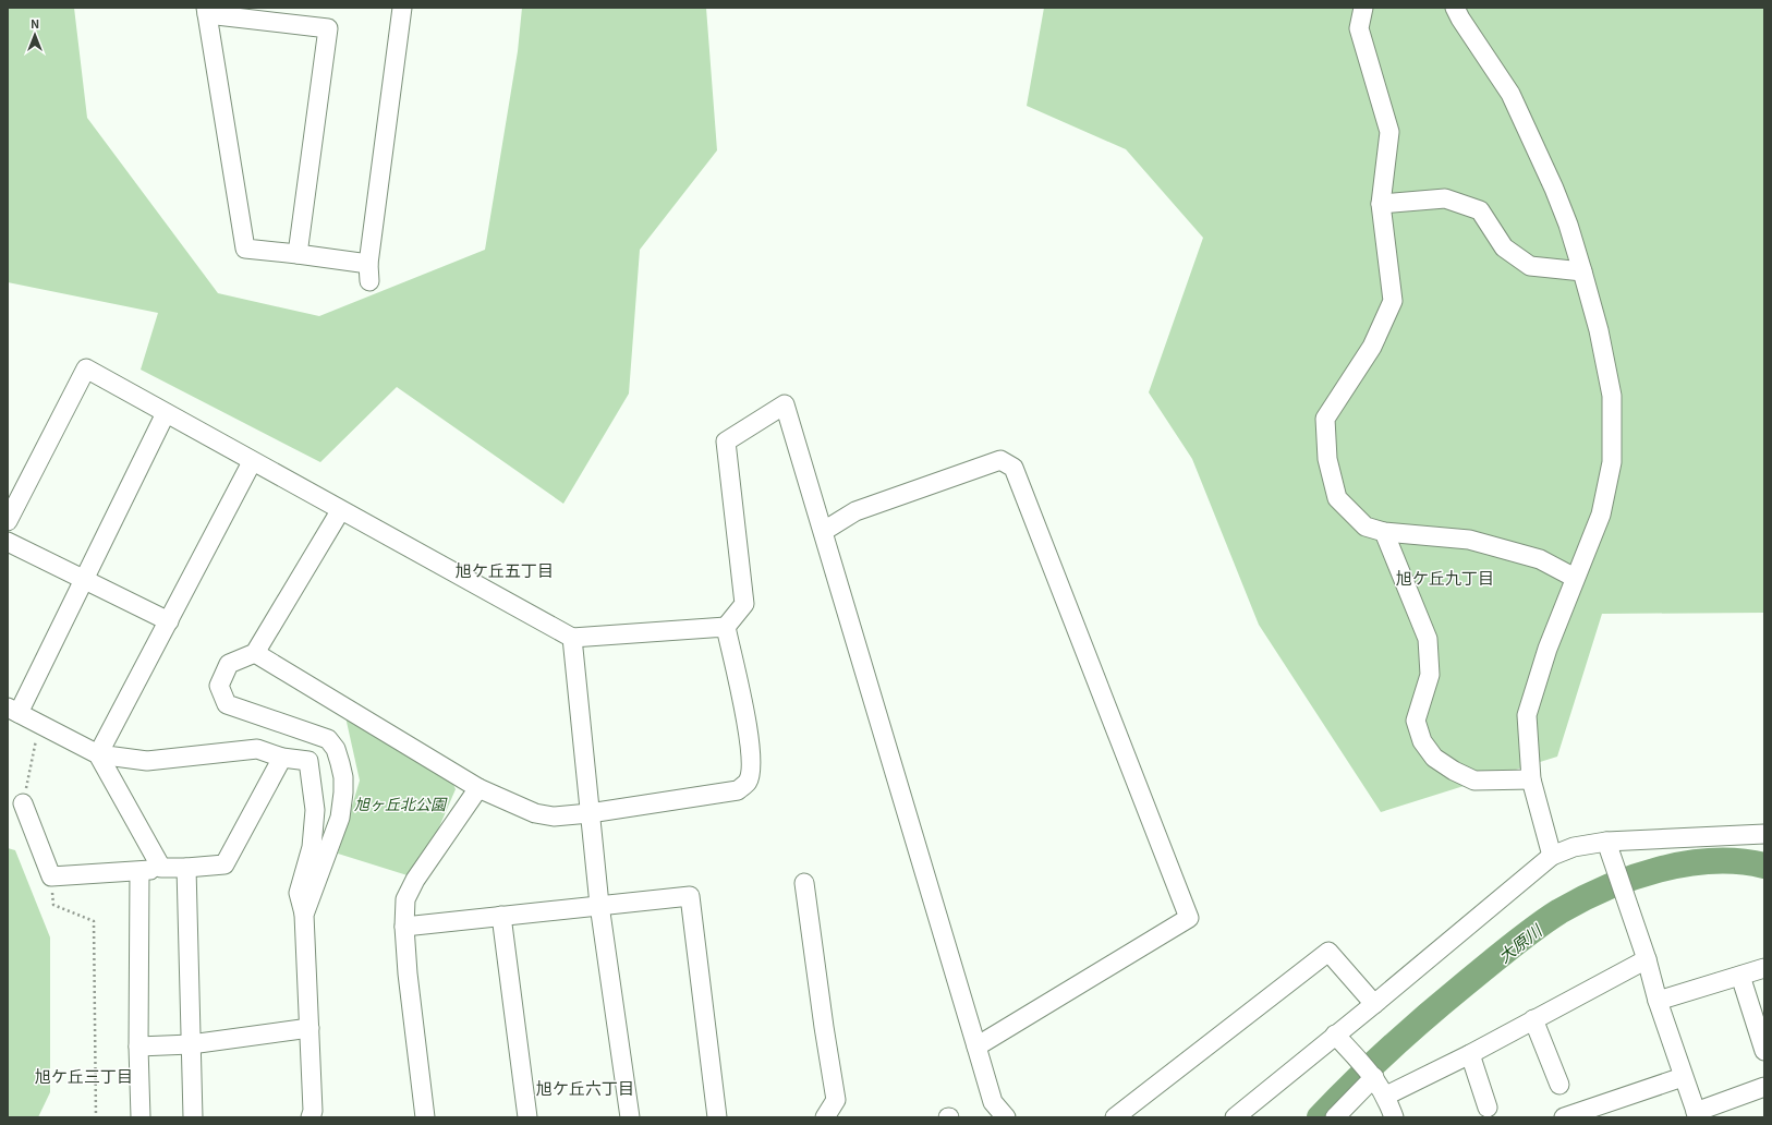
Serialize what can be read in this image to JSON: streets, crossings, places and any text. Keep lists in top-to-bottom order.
{
  "districts": [
    "旭ケ丘五丁目",
    "旭ケ丘九丁目",
    "旭ケ丘三丁目",
    "旭ケ丘六丁目"
  ],
  "water": ["大原川"],
  "parks": ["旭ヶ丘北公園"],
  "north": "top"
}
